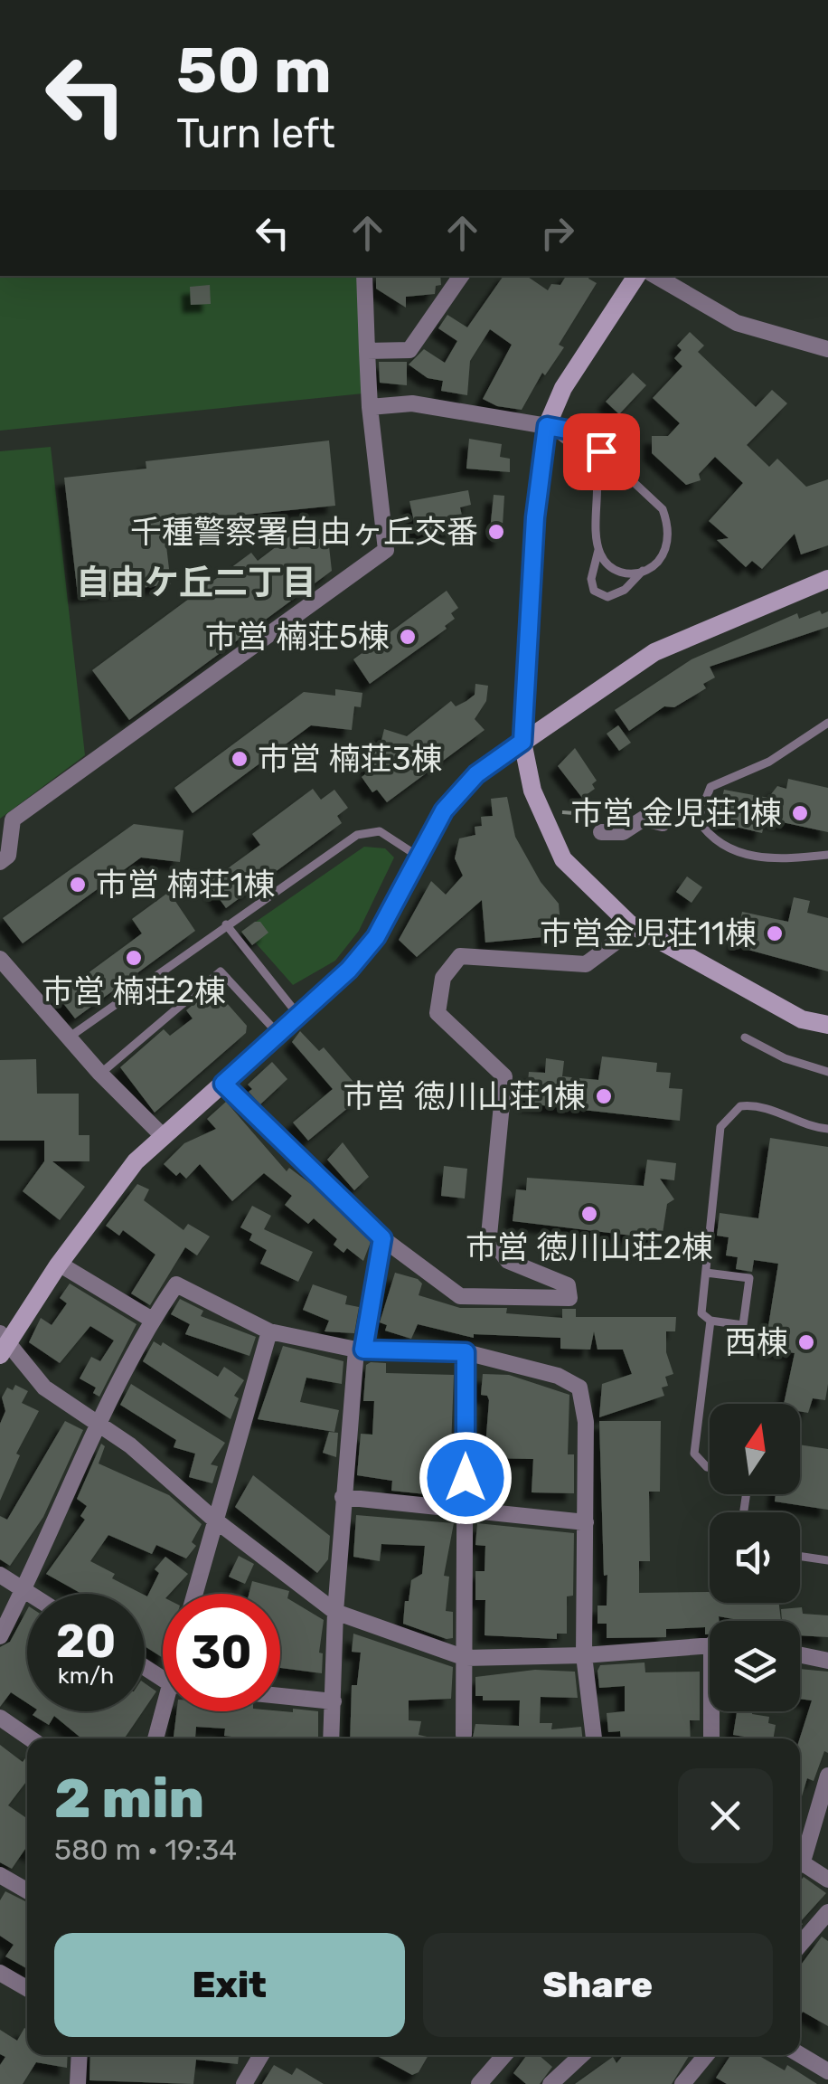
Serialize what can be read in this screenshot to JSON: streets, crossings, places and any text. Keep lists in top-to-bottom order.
{
  "districts": ["自由ケ丘二丁目"],
  "places": [
    "千種警察署自由ヶ丘交番",
    "市営 楠荘5棟",
    "市営 楠荘3棟",
    "市営 金児荘1棟",
    "市営 楠荘1棟",
    "市営金児荘11棟",
    "市営 楠荘2棟",
    "市営 徳川山荘1棟",
    "市営 徳川山荘2棟",
    "西棟"
  ],
  "north": "top",
  "page": {
    "turn": ["50 m", "Turn left"],
    "speed": "20 km/h",
    "limit": "30",
    "heading": ["2 min", "580 m · 19:34"],
    "buttons": ["Exit", "Share"]
  }
}
